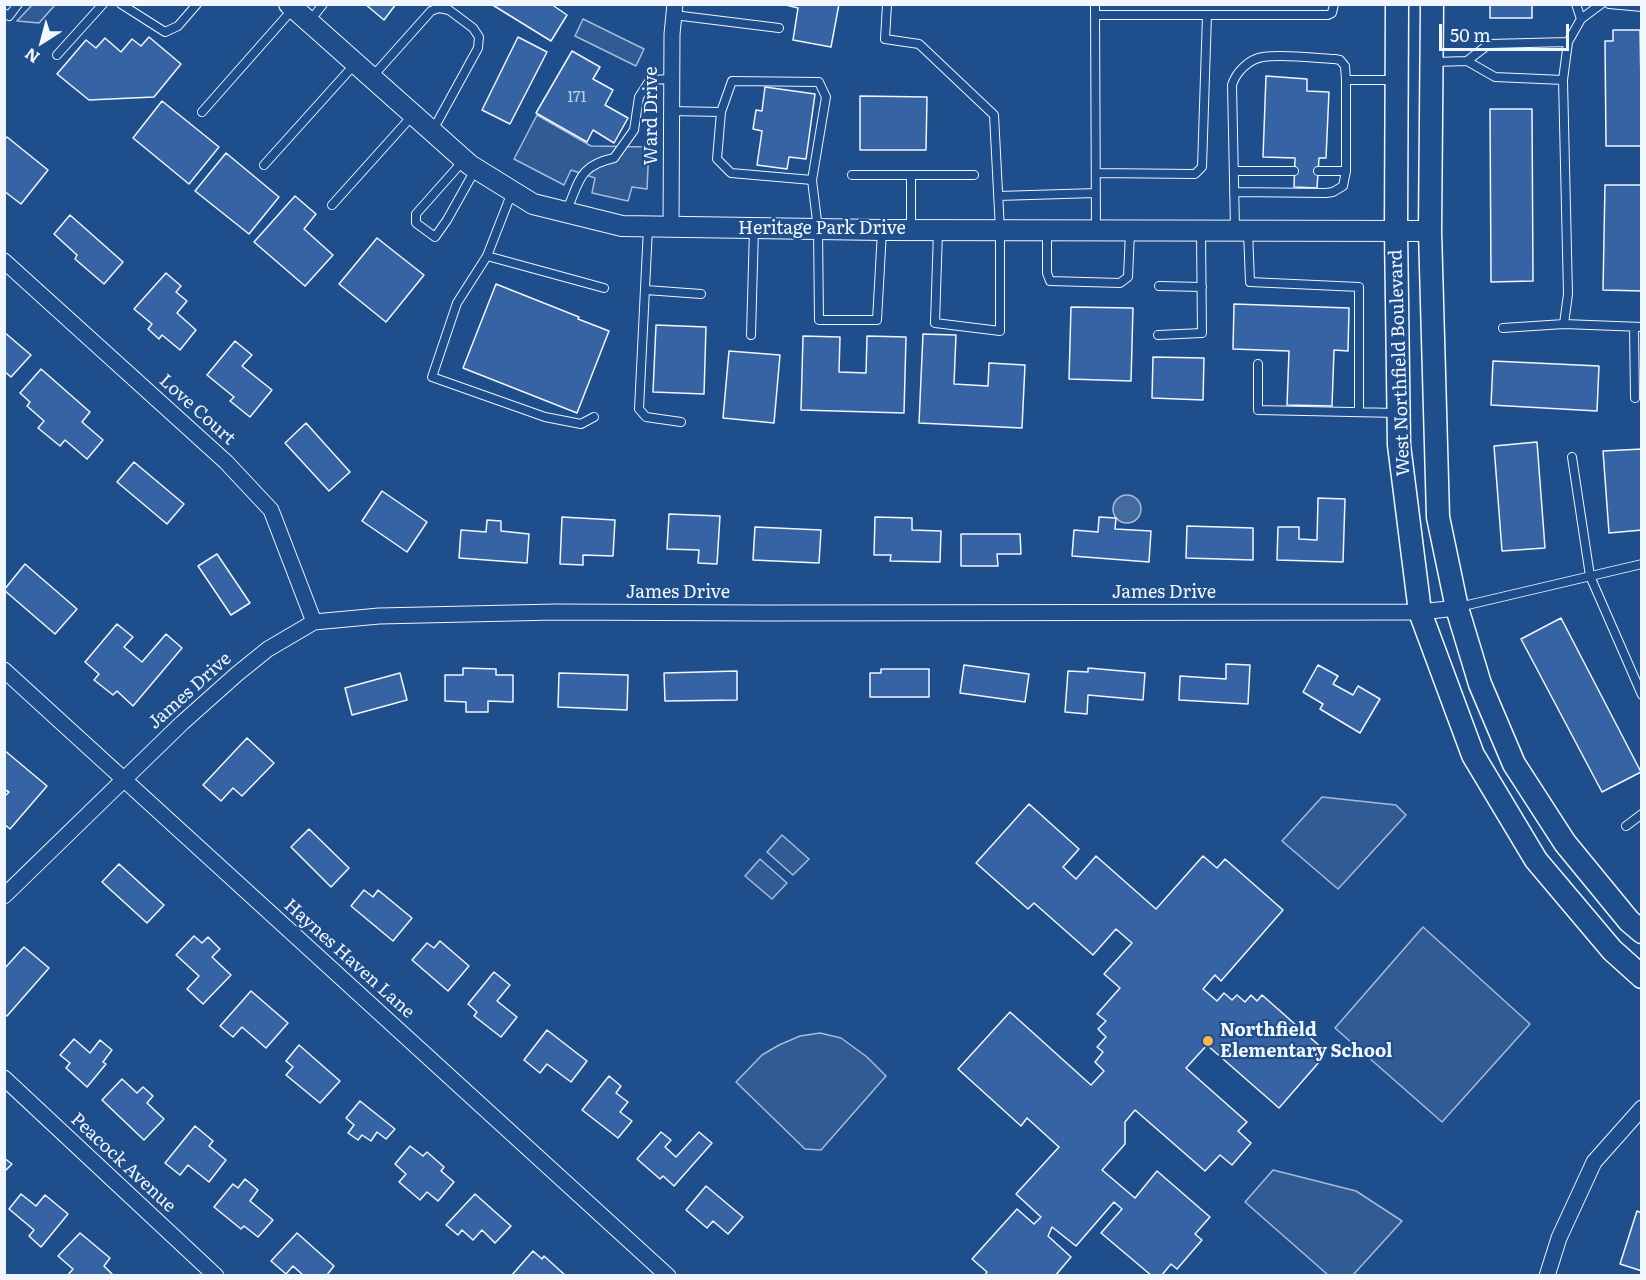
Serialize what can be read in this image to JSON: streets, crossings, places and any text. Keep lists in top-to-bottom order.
{
  "streets": {
    "main road": ["West Northfield Boulevard"],
    "street": [
      "Ward Drive",
      "Heritage Park Drive",
      "Love Court",
      "James Drive",
      "Haynes Haven Lane",
      "Peacock Avenue"
    ]
  },
  "crossings": [
    ["Ward Drive", "Heritage Park Drive"],
    ["Heritage Park Drive", "West Northfield Boulevard"],
    ["West Northfield Boulevard", "James Drive"],
    ["Love Court", "James Drive"],
    ["James Drive", "Haynes Haven Lane"]
  ],
  "places": ["Northfield Elementary School"],
  "house_numbers": ["171"],
  "scale_bar": "50 m",
  "north": "bottom left"
}
